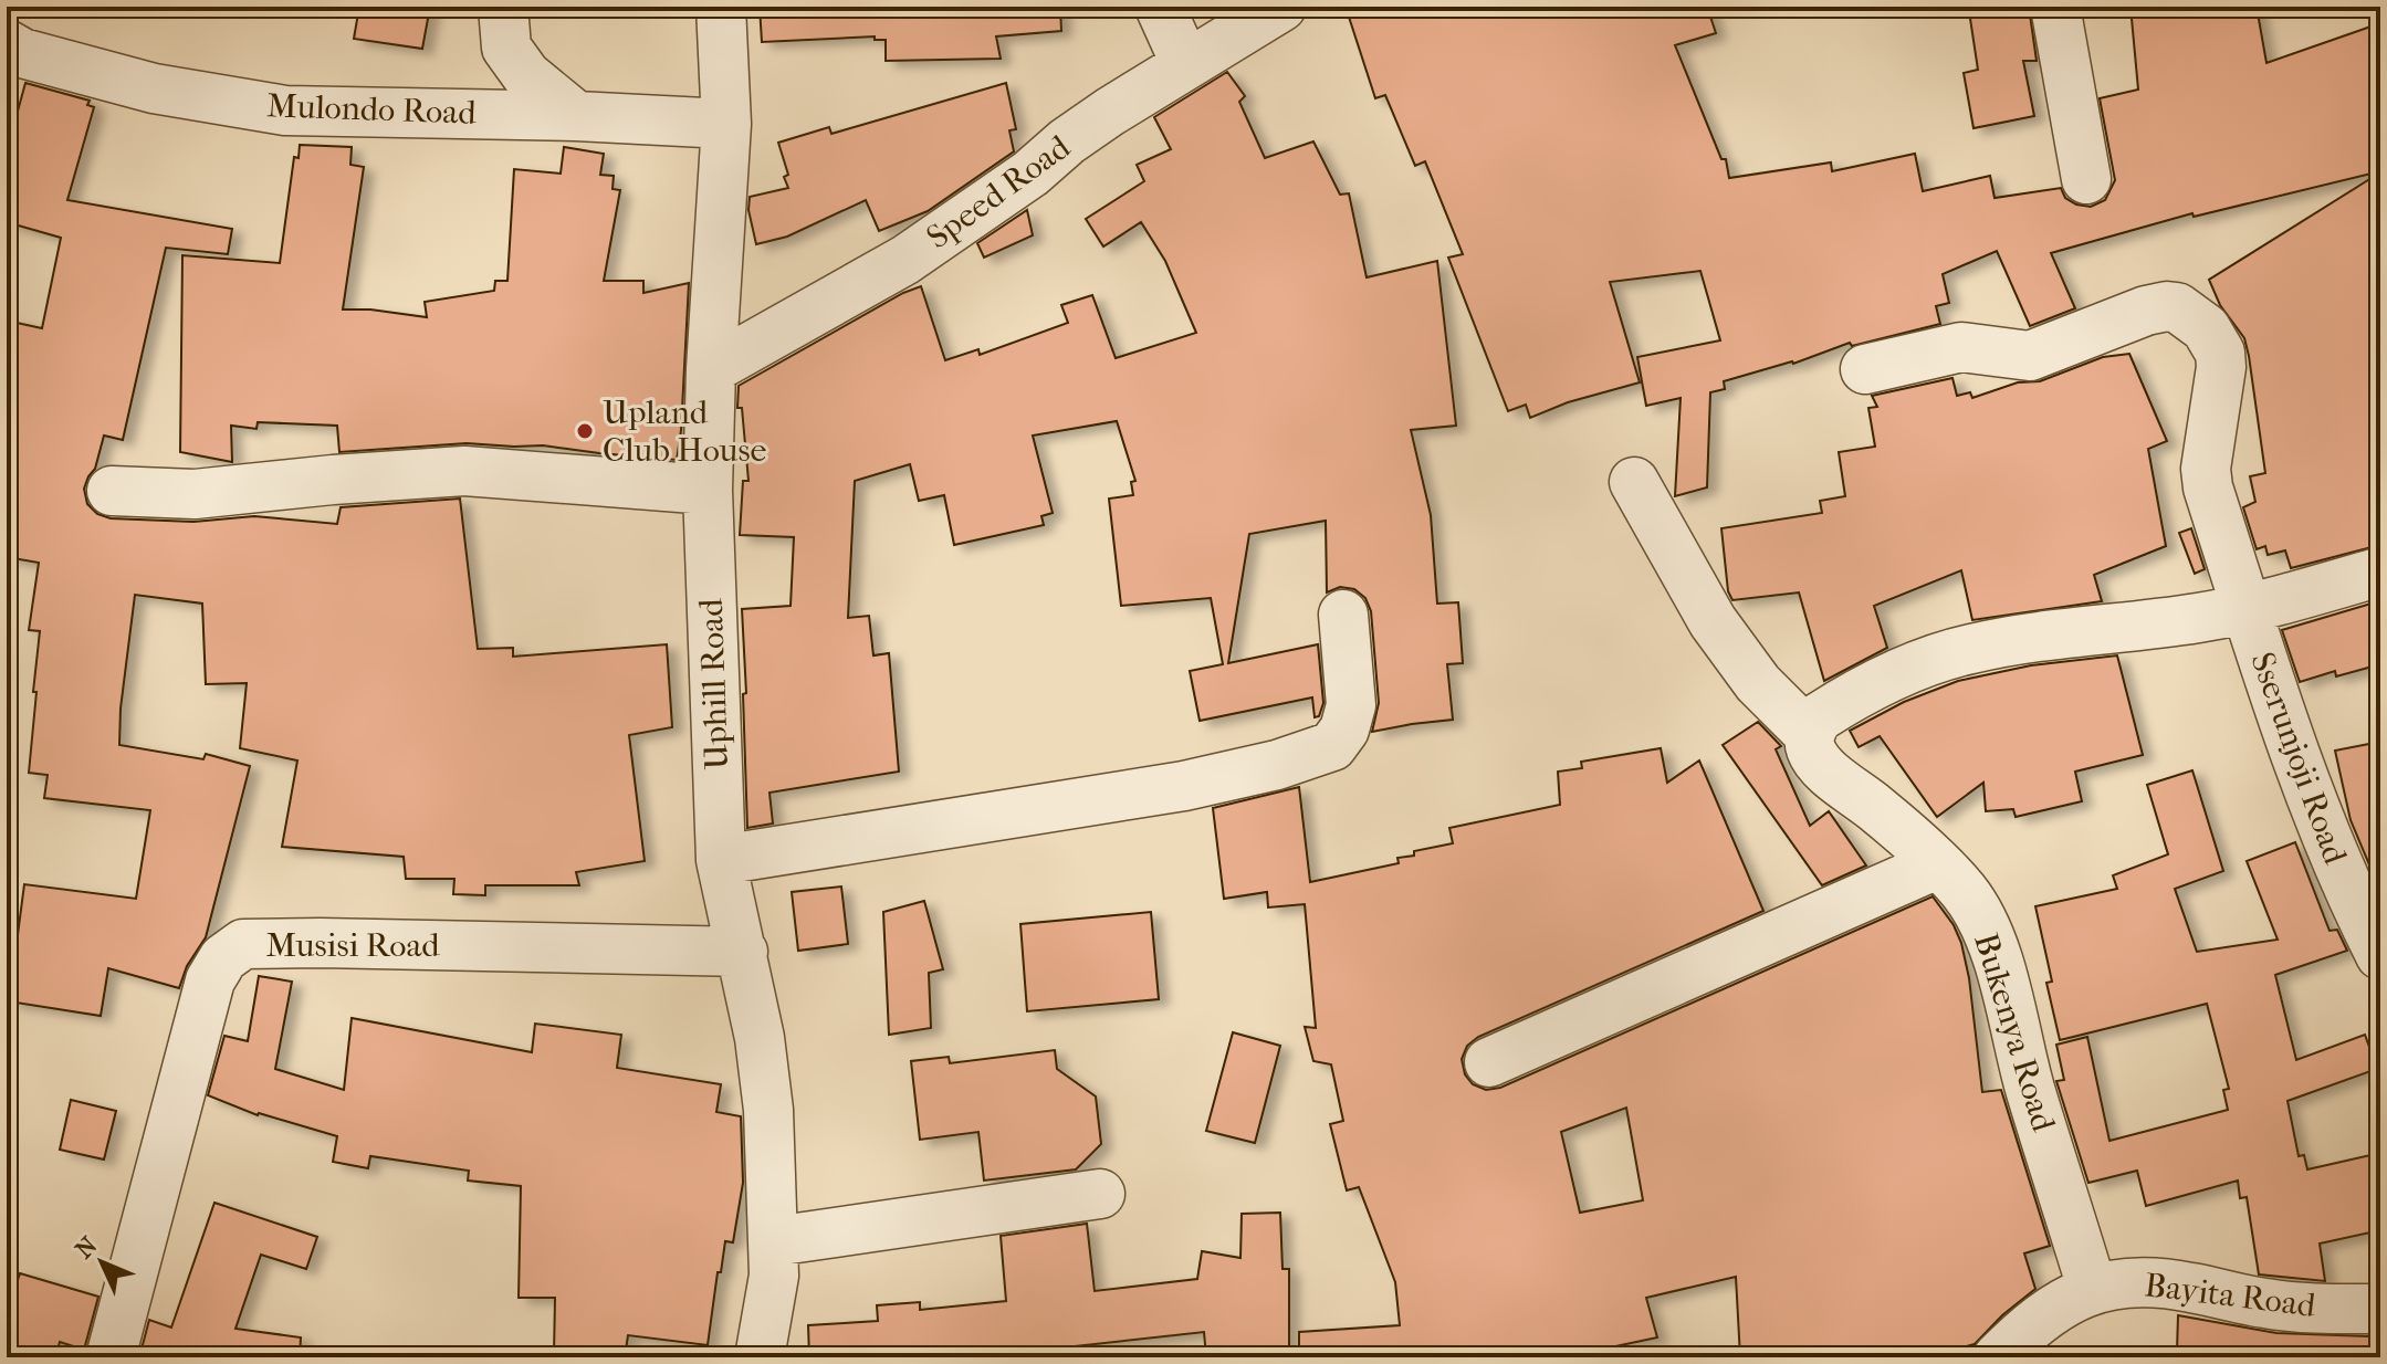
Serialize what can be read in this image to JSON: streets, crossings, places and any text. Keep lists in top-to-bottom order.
{
  "streets": {
    "street": [
      "Mulondo Road",
      "Speed Road",
      "Uphill Road",
      "Sserunjoji Road",
      "Musisi Road",
      "Bukenya Road",
      "Bayita Road"
    ]
  },
  "crossings": [
    ["Mulondo Road", "Uphill Road"],
    ["Speed Road", "Uphill Road"],
    ["Uphill Road", "Musisi Road"],
    ["Bukenya Road", "Bayita Road"]
  ],
  "places": ["Upland Club House"],
  "north": "top left"
}
